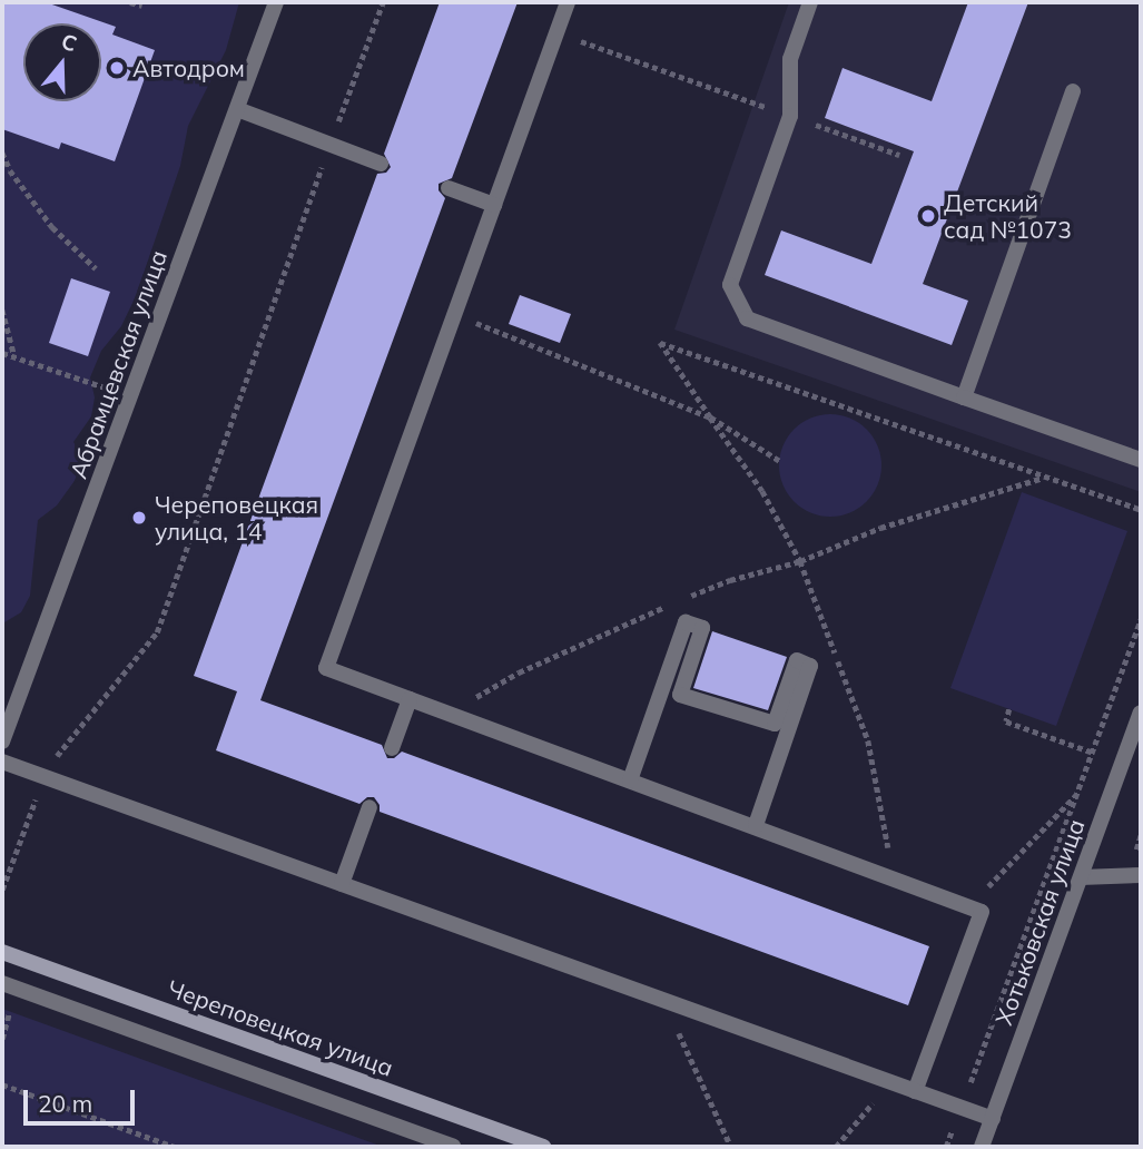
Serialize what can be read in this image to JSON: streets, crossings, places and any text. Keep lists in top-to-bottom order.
{
  "streets": {
    "main road": ["Череповецкая улица"],
    "street": ["Абрамцевская улица", "Хотьковская улица"]
  },
  "places": ["Автодром", "Детский сад №1073", "Череповецкая улица, 14"],
  "scale_bar": "20 m",
  "north": "top"
}
